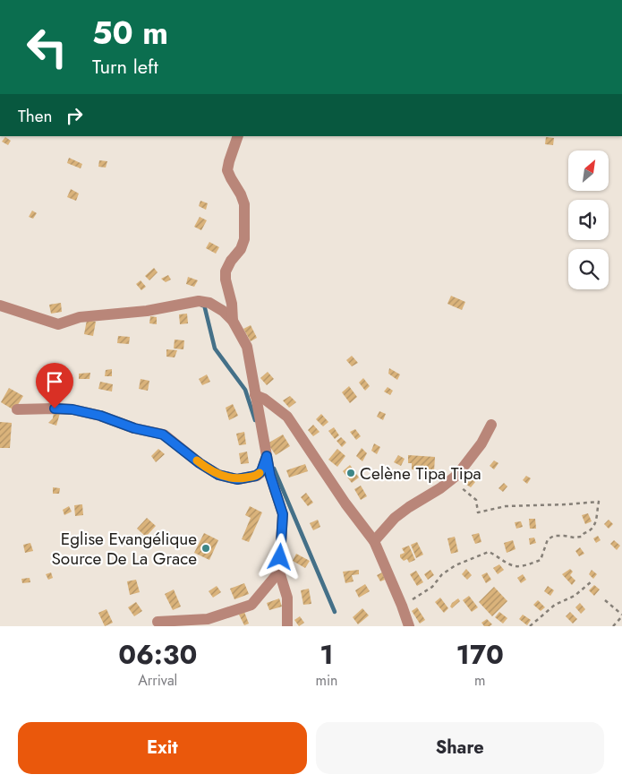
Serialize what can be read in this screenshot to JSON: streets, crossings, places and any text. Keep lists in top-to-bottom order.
{
  "places": ["Celène Tipa Tipa", "Eglise Evangélique Source De La Grace"],
  "north": "top right",
  "page": {
    "turn": ["50 m", "Turn left"],
    "then": "Then",
    "eta": [
      "06:30",
      "Arrival",
      "1",
      "min",
      "170",
      "m"
    ],
    "buttons": ["Exit", "Share"]
  }
}
